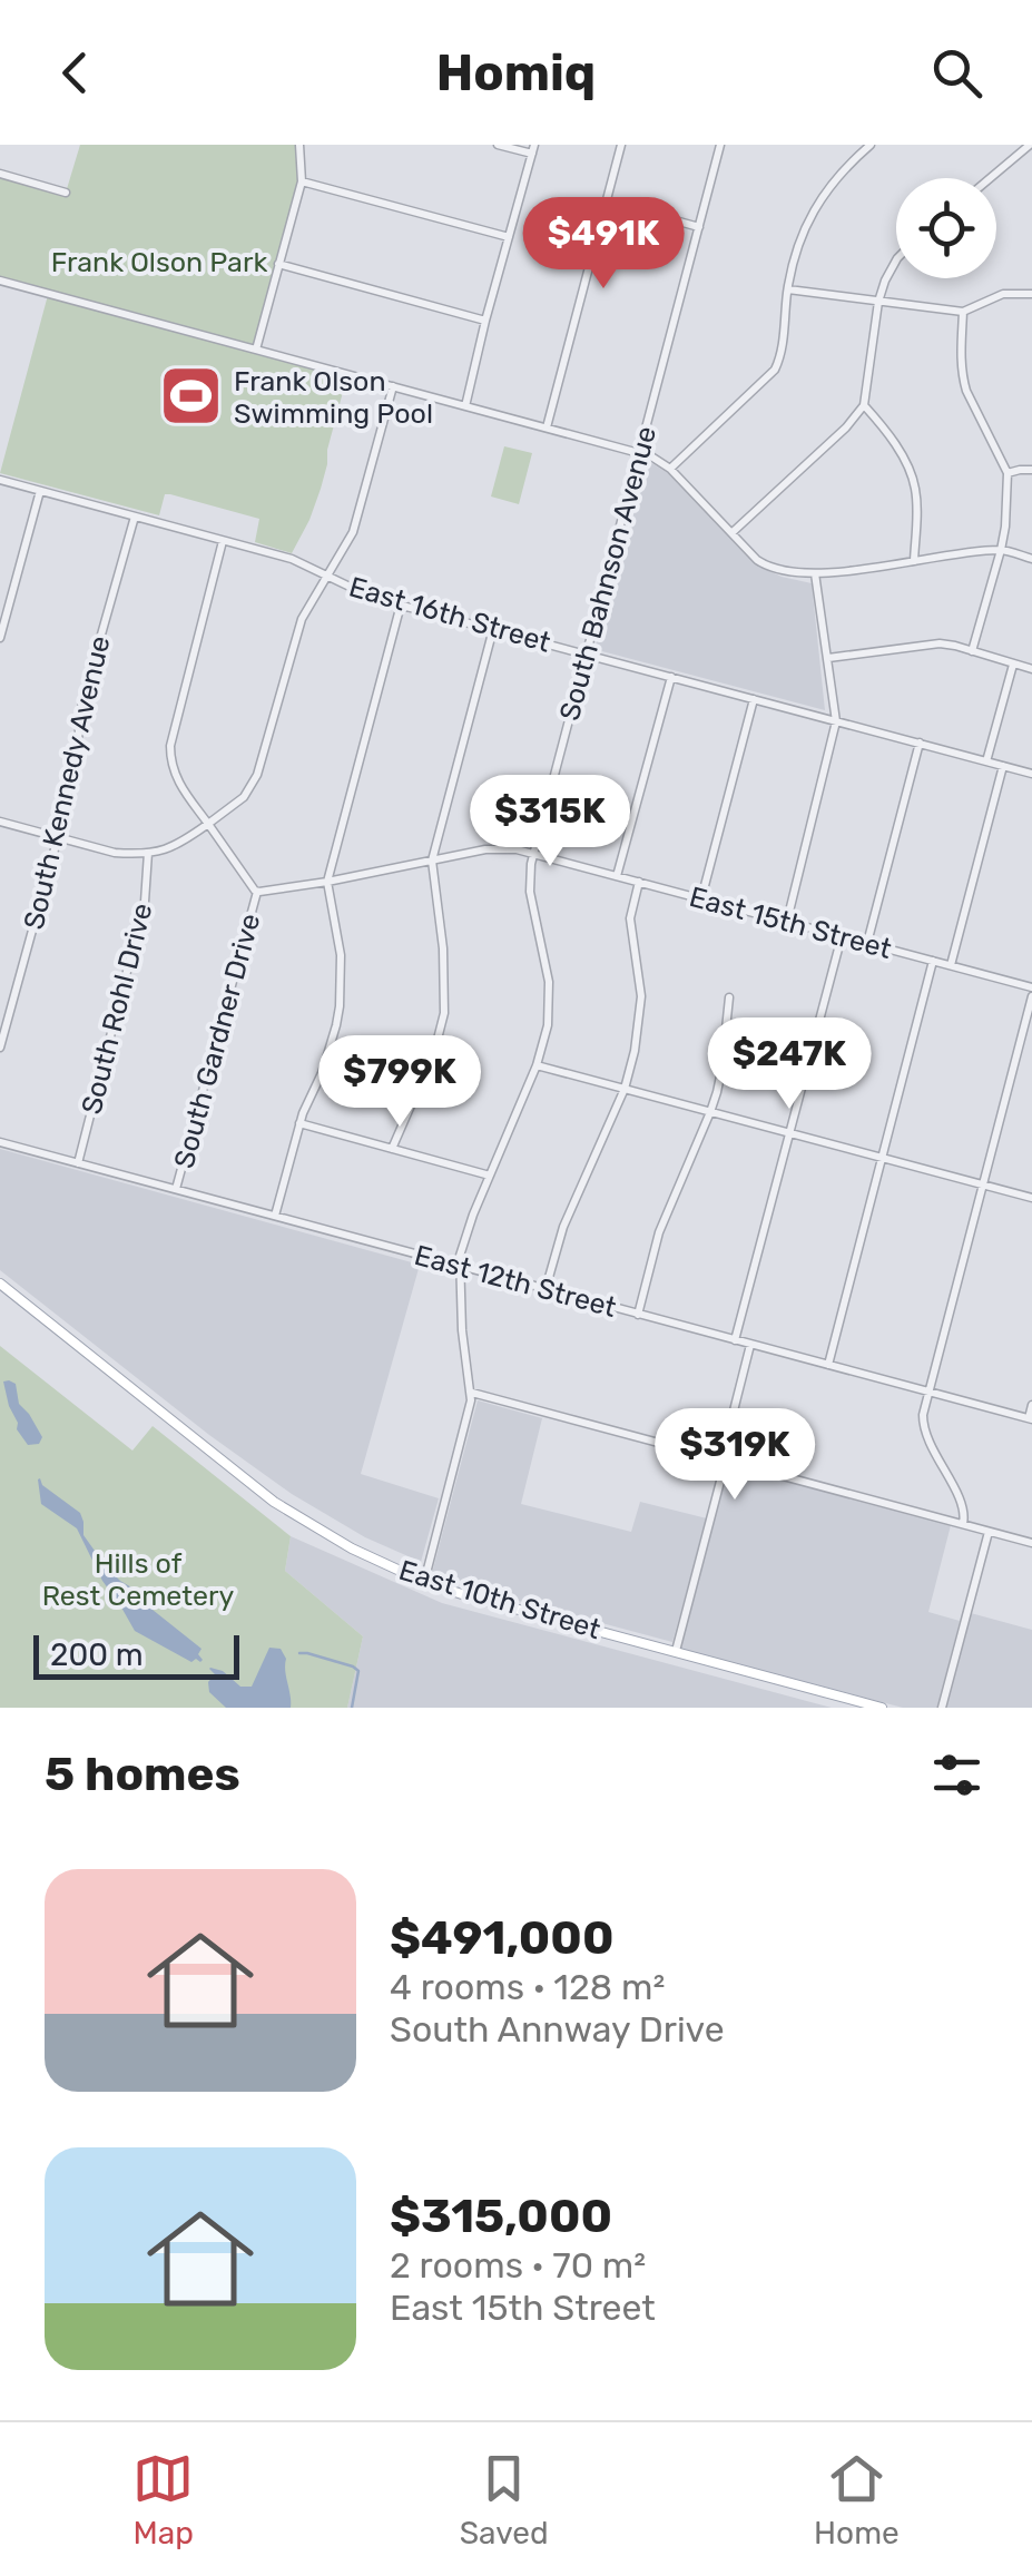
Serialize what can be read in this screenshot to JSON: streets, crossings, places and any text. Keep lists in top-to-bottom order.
{
  "streets": {
    "main road": ["East 10th Street"],
    "street": [
      "South Bahnson Avenue",
      "East 16th Street",
      "South Kennedy Avenue",
      "East 15th Street",
      "South Rohl Drive",
      "South Gardner Drive",
      "East 12th Street"
    ]
  },
  "crossings": [
    ["South Bahnson Avenue", "East 16th Street"],
    ["South Bahnson Avenue", "East 15th Street"],
    ["South Bahnson Avenue", "East 12th Street"],
    ["South Bahnson Avenue", "East 10th Street"],
    ["East 16th Street", "South Kennedy Avenue"],
    ["East 15th Street", "South Gardner Drive"],
    ["South Rohl Drive", "East 12th Street"],
    ["South Gardner Drive", "East 12th Street"]
  ],
  "parks": ["Frank Olson Park", "Hills of Rest Cemetery"],
  "places": {
    "sports": ["Frank Olson Swimming Pool"]
  },
  "scale_bar": "200 m",
  "page": {
    "header": "Homiq",
    "price": [
      "$491K",
      "$315K",
      "$247K",
      "$799K",
      "$319K"
    ],
    "scale": "200 m",
    "heading": "5 homes",
    "list": [
      {
        "name": "$491,000",
        "note": "4 rooms · 128 m² · South Annway Drive"
      },
      {
        "name": "$315,000",
        "note": "2 rooms · 70 m² · East 15th Street"
      }
    ],
    "tabs": ["Map", "Saved", "Home"]
  }
}
